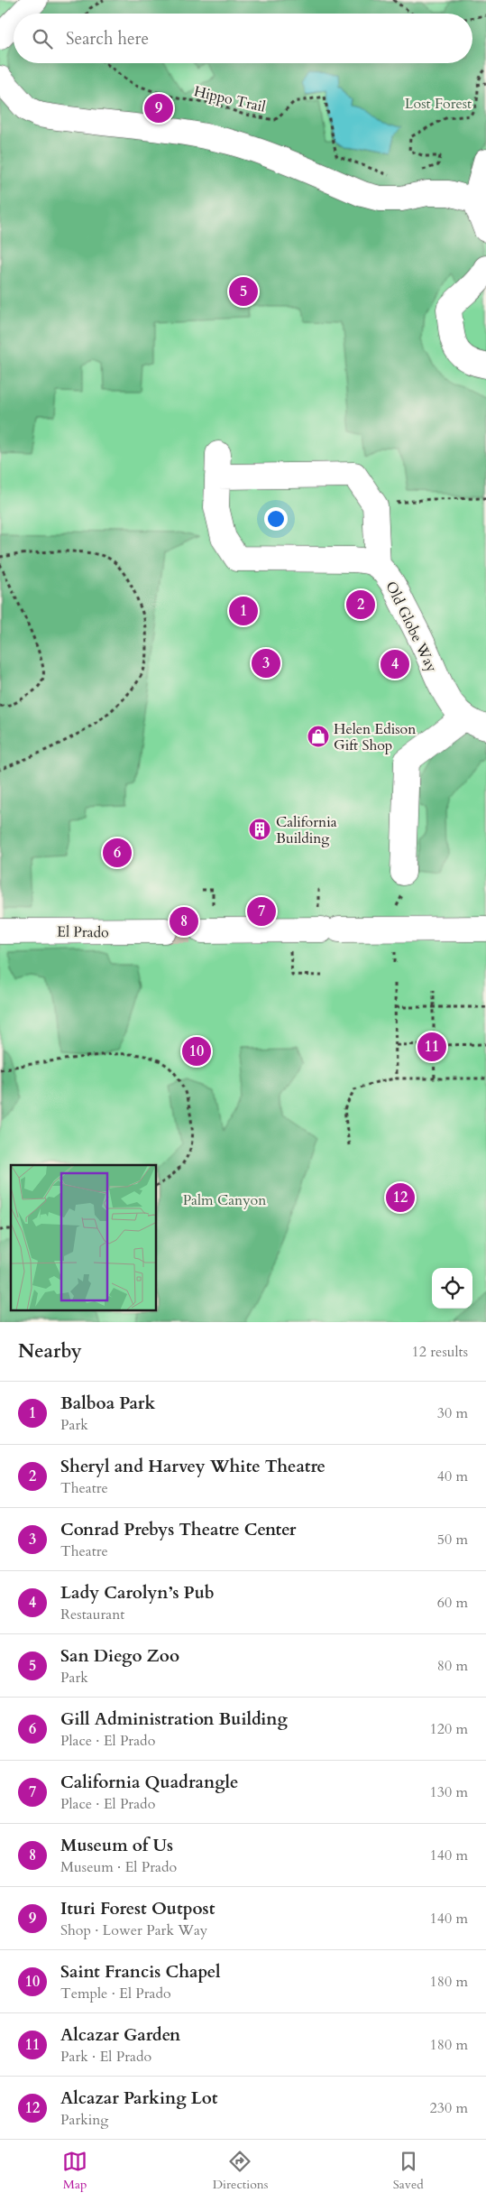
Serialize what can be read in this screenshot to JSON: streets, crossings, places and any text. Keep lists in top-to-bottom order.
{
  "streets": {
    "street": ["Old Globe Way", "El Prado"],
    "path": ["Hippo Trail"]
  },
  "parks": ["Lost Forest", "Palm Canyon"],
  "places": {
    "shop": ["Helen Edison Gift Shop"],
    "building": ["California Building"]
  },
  "page": {
    "search": "Search here",
    "pins": [
      "9",
      "5",
      "2",
      "1",
      "3",
      "4",
      "6",
      "7",
      "8",
      "11",
      "10",
      "12"
    ],
    "heading": ["Nearby", "12 results"],
    "list": [
      {
        "mark": "1",
        "name": "Balboa Park",
        "note": "Park",
        "value": "30 m"
      },
      {
        "mark": "2",
        "name": "Sheryl and Harvey White Theatre",
        "note": "Theatre",
        "value": "40 m"
      },
      {
        "mark": "3",
        "name": "Conrad Prebys Theatre Center",
        "note": "Theatre",
        "value": "50 m"
      },
      {
        "mark": "4",
        "name": "Lady Carolyn’s Pub",
        "note": "Restaurant",
        "value": "60 m"
      },
      {
        "mark": "5",
        "name": "San Diego Zoo",
        "note": "Park",
        "value": "80 m"
      },
      {
        "mark": "6",
        "name": "Gill Administration Building",
        "note": "Place · El Prado",
        "value": "120 m"
      },
      {
        "mark": "7",
        "name": "California Quadrangle",
        "note": "Place · El Prado",
        "value": "130 m"
      },
      {
        "mark": "8",
        "name": "Museum of Us",
        "note": "Museum · El Prado",
        "value": "140 m"
      },
      {
        "mark": "9",
        "name": "Ituri Forest Outpost",
        "note": "Shop · Lower Park Way",
        "value": "140 m"
      },
      {
        "mark": "10",
        "name": "Saint Francis Chapel",
        "note": "Temple · El Prado",
        "value": "180 m"
      },
      {
        "mark": "11",
        "name": "Alcazar Garden",
        "note": "Park · El Prado",
        "value": "180 m"
      },
      {
        "mark": "12",
        "name": "Alcazar Parking Lot",
        "note": "Parking",
        "value": "230 m"
      }
    ],
    "nav": ["Map", "Directions", "Saved"]
  }
}
